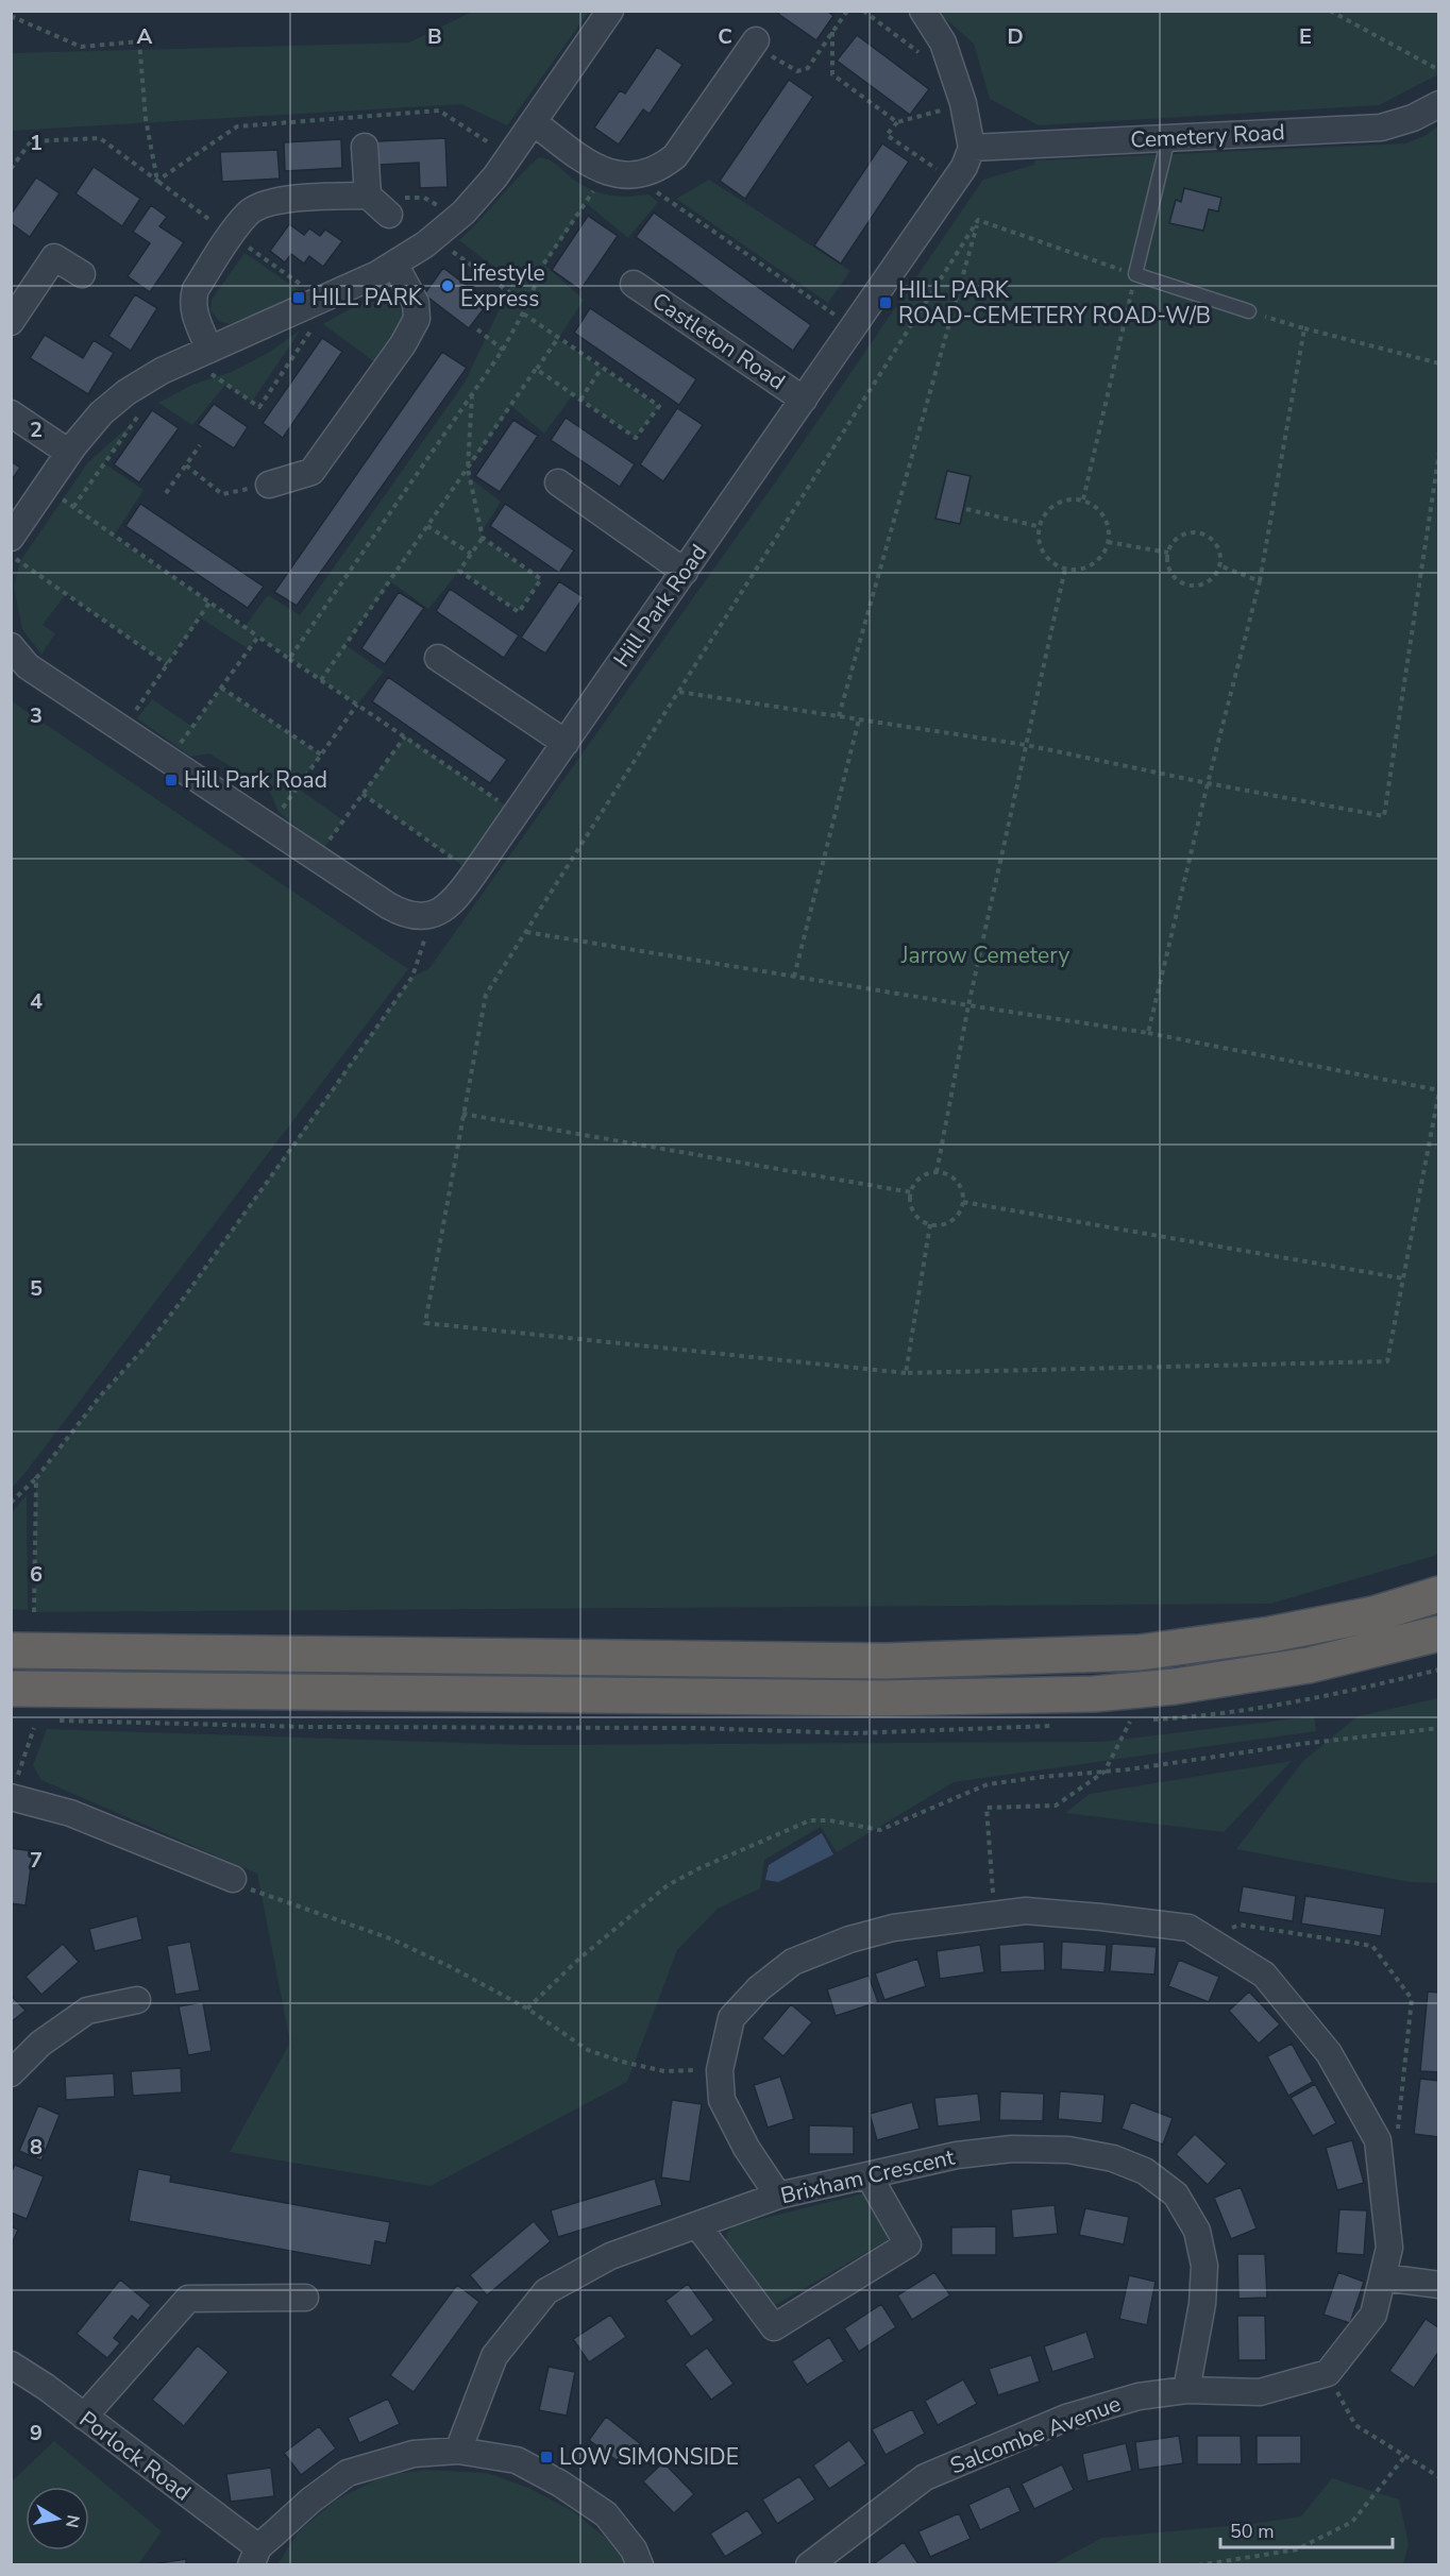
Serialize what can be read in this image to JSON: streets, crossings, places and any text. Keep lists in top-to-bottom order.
{
  "streets": {
    "street": [
      "Cemetery Road",
      "Castleton Road",
      "Hill Park Road",
      "Brixham Crescent",
      "Salcombe Avenue",
      "Porlock Road"
    ]
  },
  "crossings": [
    ["Cemetery Road", "Hill Park Road"],
    ["Castleton Road", "Hill Park Road"],
    ["Brixham Crescent", "Salcombe Avenue"]
  ],
  "parks": ["Jarrow Cemetery"],
  "places": {
    "other": ["Lifestyle Express"],
    "transit": [
      "HILL PARK",
      "HILL PARK ROAD-CEMETERY ROAD-W/B",
      "Hill Park Road",
      "LOW SIMONSIDE"
    ]
  },
  "scale_bar": "50 m",
  "north": "right",
  "grid": {
    "columns": [
      "A",
      "B",
      "C",
      "D",
      "E"
    ],
    "rows": [
      "1",
      "2",
      "3",
      "4",
      "5",
      "6",
      "7",
      "8",
      "9"
    ]
  }
}
